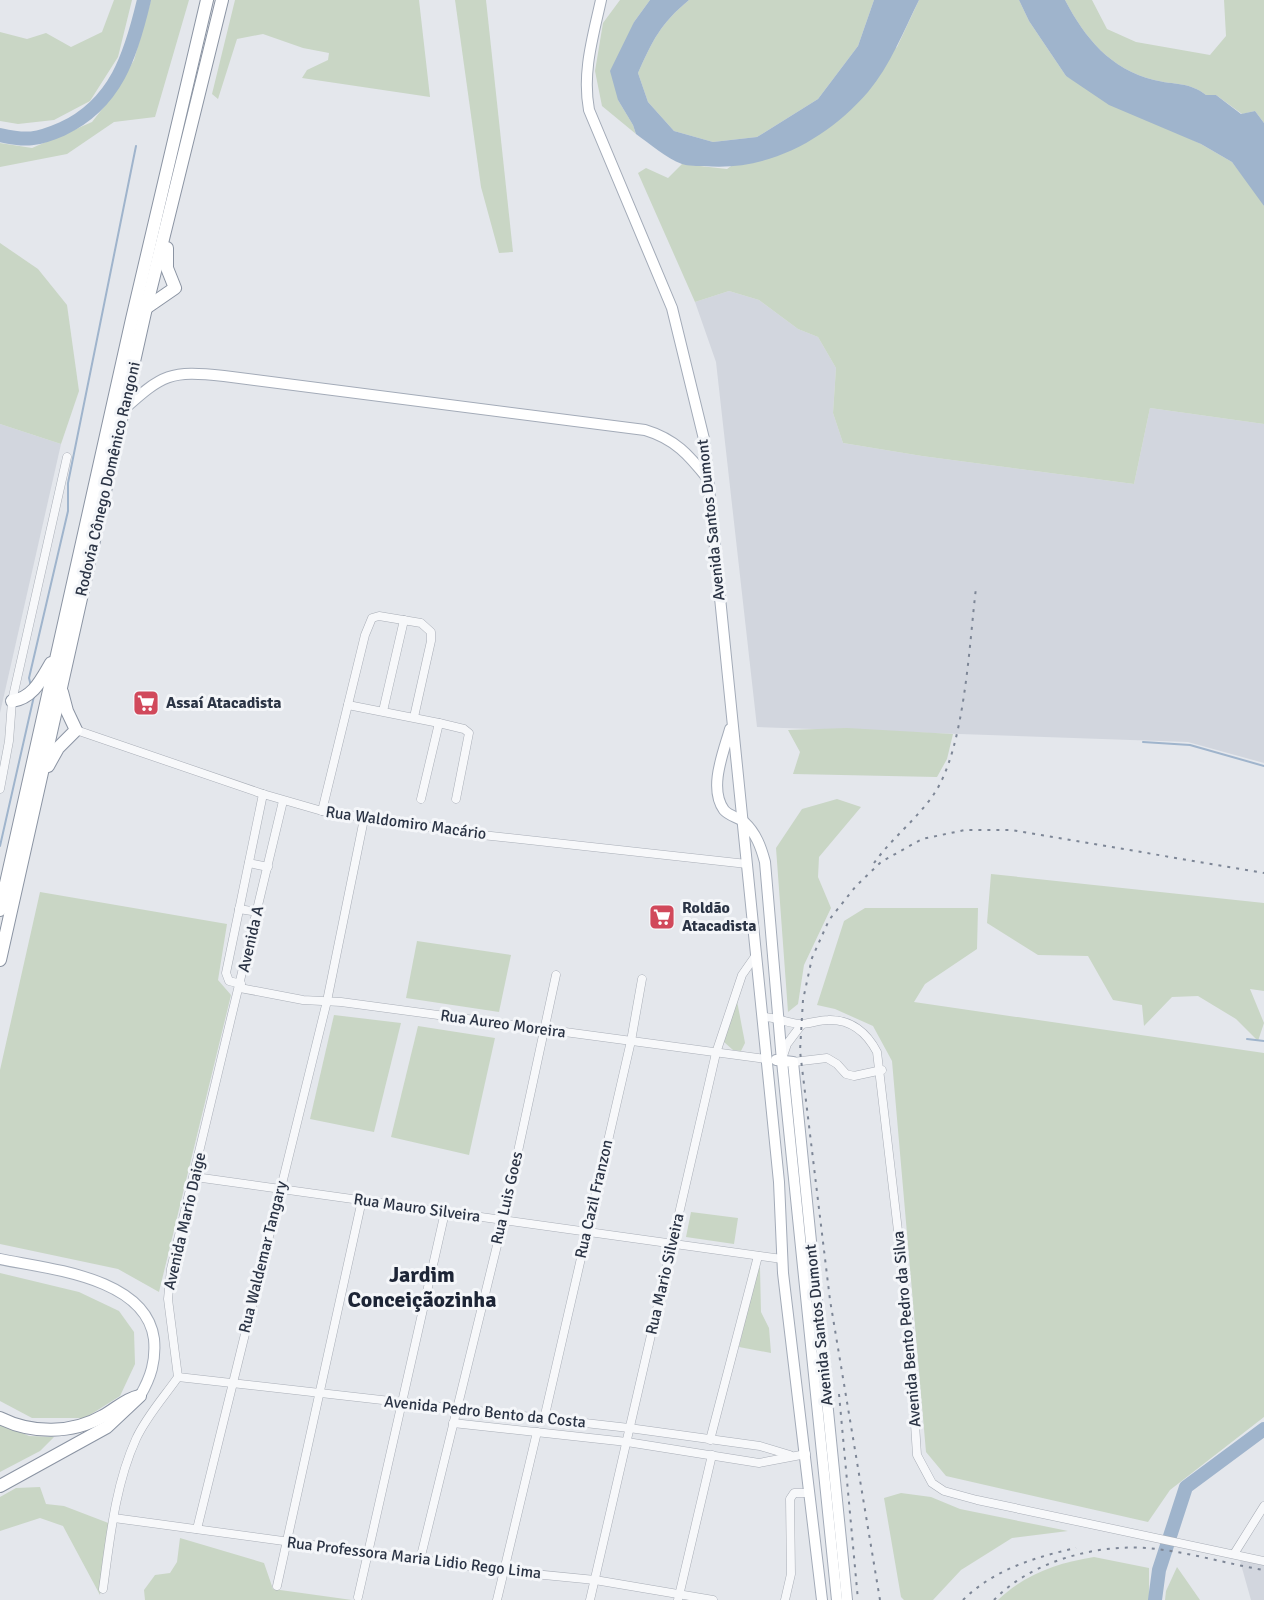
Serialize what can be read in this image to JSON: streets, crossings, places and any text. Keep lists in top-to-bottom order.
{
  "streets": {
    "highway": ["Rodovia Cônego Domênico Rangoni"],
    "main road": ["Avenida Santos Dumont"],
    "street": [
      "Rua Waldomiro Macário",
      "Avenida A",
      "Rua Aureo Moreira",
      "Rua Luis Goes",
      "Rua Cazil Franzon",
      "Rua Mauro Silveira",
      "Avenida Mario Daige",
      "Rua Waldemar Tangary",
      "Rua Mario Silveira",
      "Avenida Bento Pedro da Silva",
      "Avenida Pedro Bento da Costa",
      "Rua Professora Maria Lidio Rego Lima"
    ]
  },
  "crossings": [
    ["Avenida Santos Dumont", "Rua Waldomiro Macário"],
    ["Avenida Santos Dumont", "Rua Aureo Moreira"],
    ["Avenida Santos Dumont", "Rua Mauro Silveira"],
    ["Avenida Santos Dumont", "Rua Mario Silveira"],
    ["Avenida Santos Dumont", "Avenida Bento Pedro da Silva"],
    ["Avenida Santos Dumont", "Avenida Pedro Bento da Costa"],
    ["Rua Waldomiro Macário", "Avenida A"],
    ["Rua Waldomiro Macário", "Rua Waldemar Tangary"],
    ["Avenida A", "Rua Aureo Moreira"],
    ["Avenida A", "Avenida Mario Daige"],
    ["Rua Aureo Moreira", "Rua Luis Goes"],
    ["Rua Aureo Moreira", "Rua Cazil Franzon"],
    ["Rua Aureo Moreira", "Avenida Mario Daige"],
    ["Rua Aureo Moreira", "Rua Waldemar Tangary"],
    ["Rua Aureo Moreira", "Rua Mario Silveira"],
    ["Rua Luis Goes", "Rua Mauro Silveira"],
    ["Rua Luis Goes", "Avenida Pedro Bento da Costa"],
    ["Rua Luis Goes", "Rua Professora Maria Lidio Rego Lima"],
    ["Rua Cazil Franzon", "Rua Mauro Silveira"],
    ["Rua Cazil Franzon", "Avenida Pedro Bento da Costa"],
    ["Rua Mauro Silveira", "Avenida Mario Daige"],
    ["Rua Mauro Silveira", "Rua Waldemar Tangary"],
    ["Rua Mauro Silveira", "Rua Mario Silveira"],
    ["Avenida Mario Daige", "Avenida Pedro Bento da Costa"],
    ["Rua Waldemar Tangary", "Avenida Pedro Bento da Costa"],
    ["Rua Waldemar Tangary", "Rua Professora Maria Lidio Rego Lima"],
    ["Rua Mario Silveira", "Avenida Pedro Bento da Costa"],
    ["Rua Mario Silveira", "Rua Professora Maria Lidio Rego Lima"]
  ],
  "districts": ["Jardim Conceiçãozinha"],
  "places": {
    "supermarket": ["Assaí Atacadista", "Roldão Atacadista"]
  }
}
